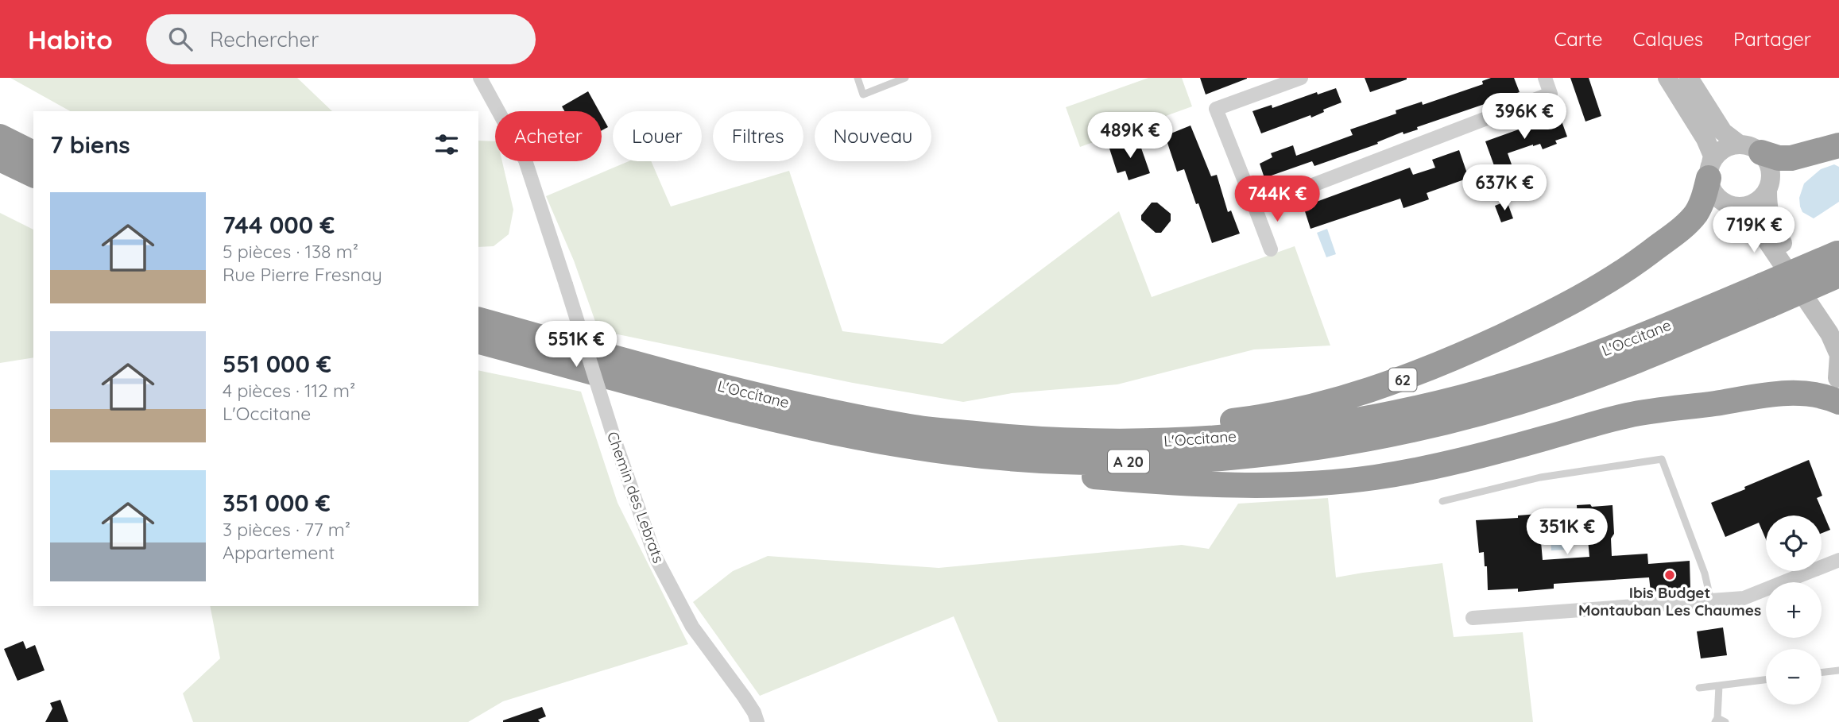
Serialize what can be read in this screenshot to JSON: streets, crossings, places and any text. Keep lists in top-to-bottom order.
{
  "streets": {
    "highway": ["L'Occitane", "62", "A 20"],
    "street": ["Chemin des Lebrats"]
  },
  "crossings": [
    ["L'Occitane", "62"]
  ],
  "places": ["Ibis Budget Montauban Les Chaumes"],
  "page": {
    "header": "Habito",
    "search": "Rechercher",
    "nav": ["Carte", "Calques", "Partager"],
    "price": [
      "396K €",
      "489K €",
      "637K €",
      "744K €",
      "719K €",
      "551K €",
      "351K €"
    ],
    "chip": [
      "Acheter",
      "Louer",
      "Filtres",
      "Nouveau"
    ],
    "heading": "7 biens",
    "list": [
      {
        "name": "744 000 €",
        "note": "5 pièces · 138 m² · Rue Pierre Fresnay"
      },
      {
        "name": "551 000 €",
        "note": "4 pièces · 112 m² · L'Occitane"
      },
      {
        "name": "351 000 €",
        "note": "3 pièces · 77 m² · Appartement"
      }
    ],
    "map_buttons": ["+", "−"]
  }
}
